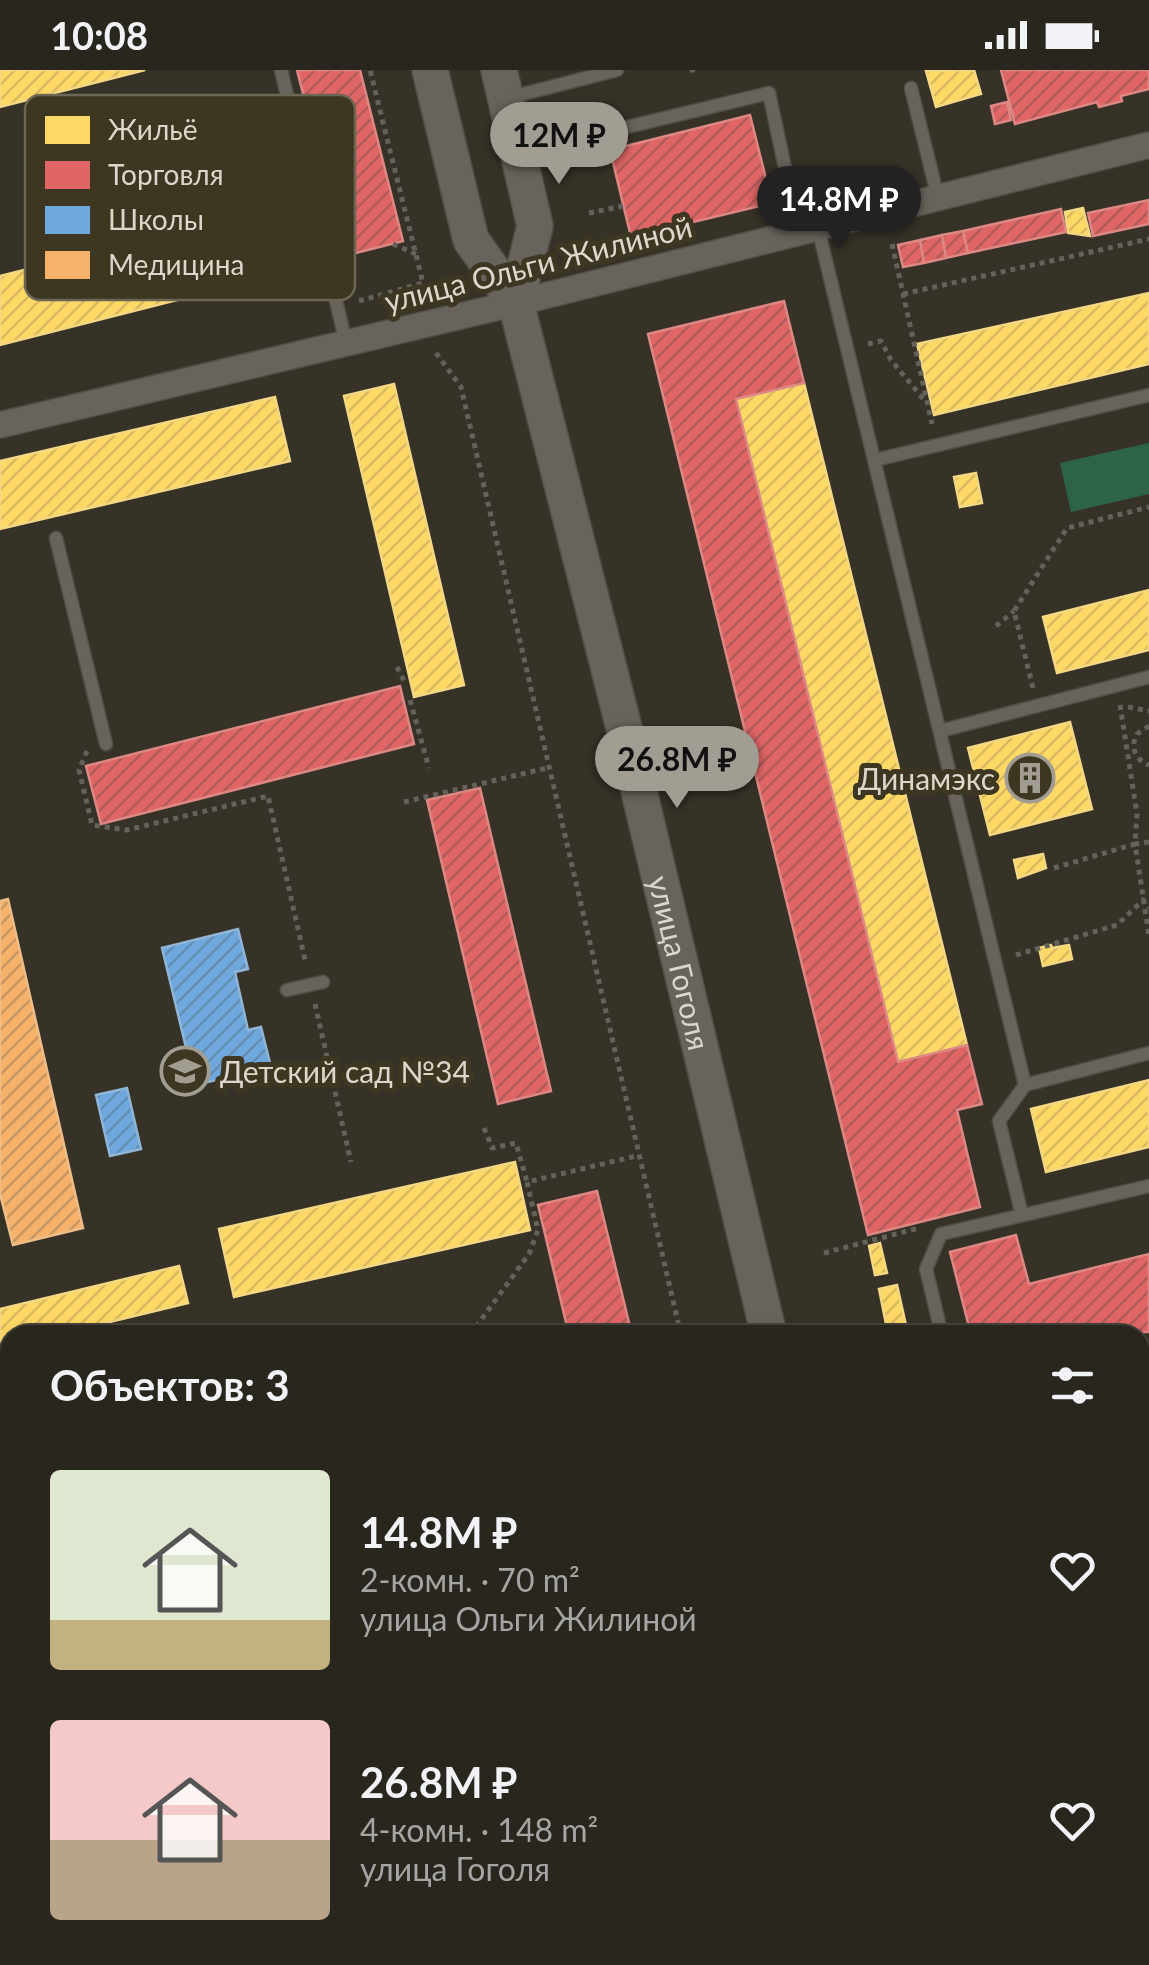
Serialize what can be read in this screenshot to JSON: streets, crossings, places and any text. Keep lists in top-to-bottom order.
{
  "streets": {
    "main road": ["улица Гоголя"],
    "street": ["улица Ольги Жилиной"]
  },
  "crossings": [
    ["улица Ольги Жилиной", "улица Гоголя"]
  ],
  "places": {
    "building": ["Динамэкс"],
    "school or university": ["Детский сад №34"]
  },
  "legend": [
    "Жильё",
    "Торговля",
    "Школы",
    "Медицина"
  ],
  "page": {
    "status": "10:08",
    "price": ["12M ₽", "14.8M ₽", "26.8M ₽"],
    "heading": "Объектов: 3",
    "list": [
      {
        "name": "14.8M ₽",
        "note": "2-комн. · 70 m² · улица Ольги Жилиной"
      },
      {
        "name": "26.8M ₽",
        "note": "4-комн. · 148 m² · улица Гоголя"
      }
    ]
  }
}
